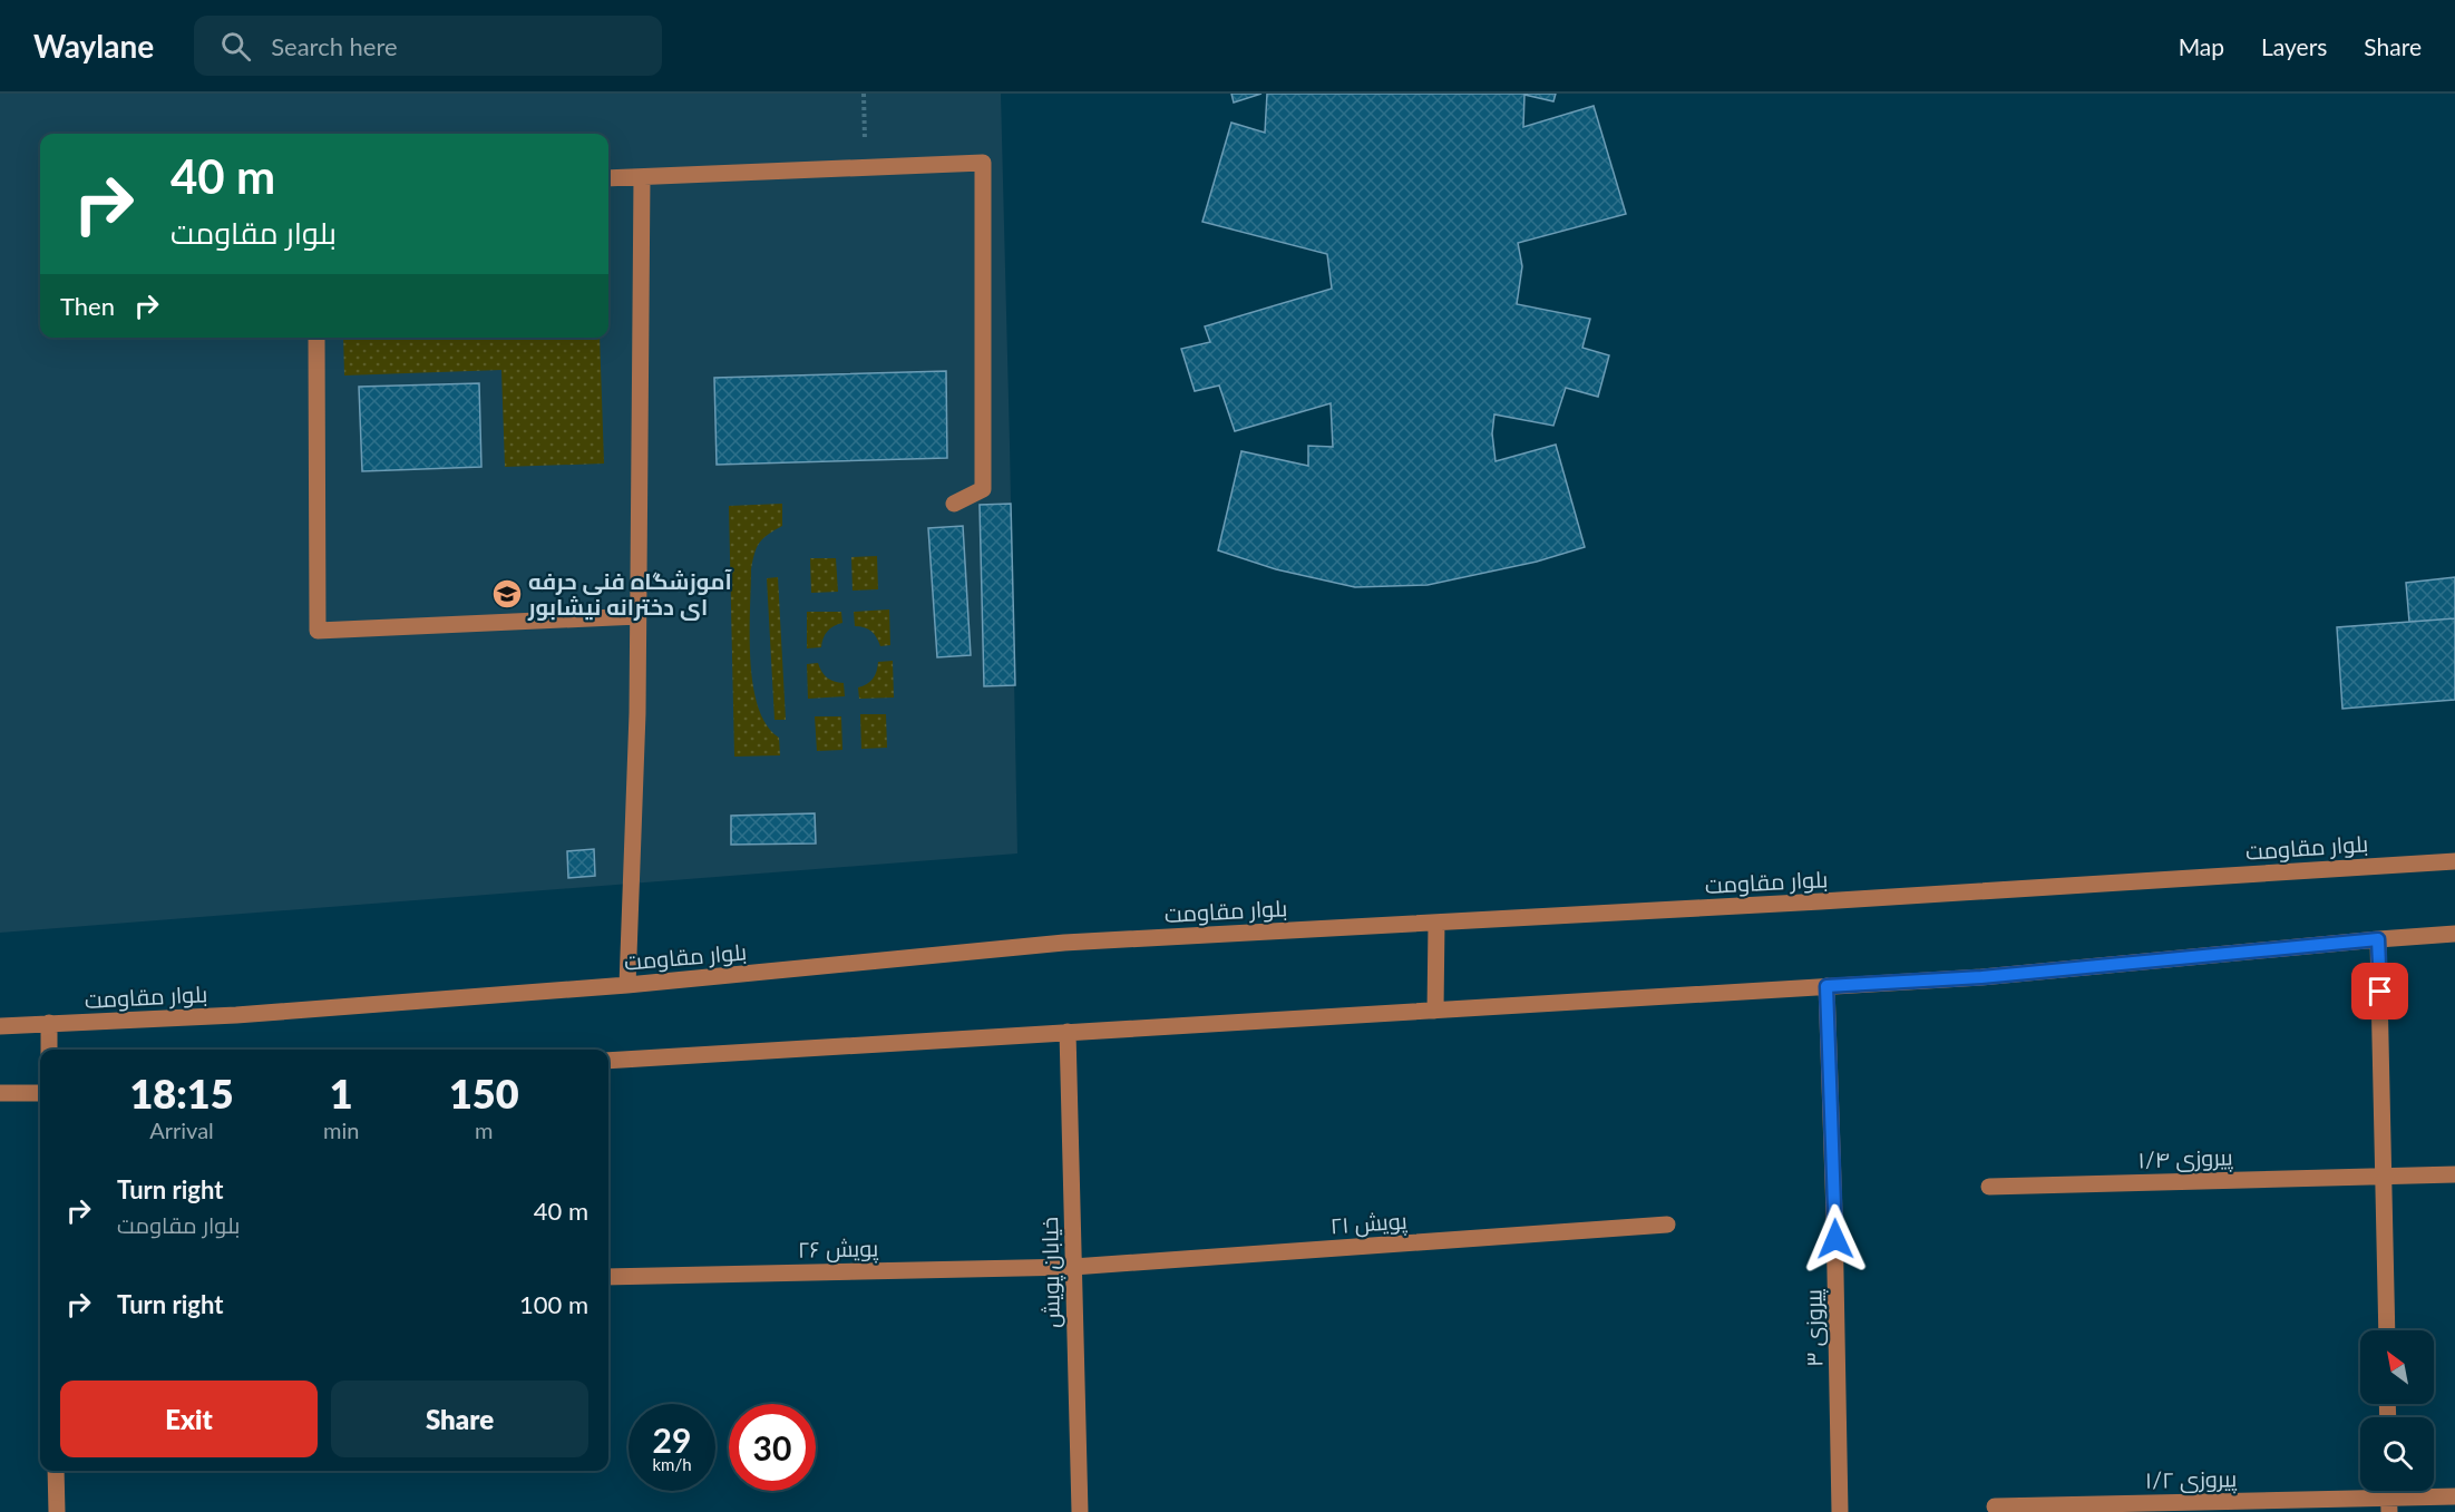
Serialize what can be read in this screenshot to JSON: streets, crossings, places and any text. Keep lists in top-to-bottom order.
{
  "streets": {
    "street": [
      "بلوار مقاومت",
      "پیروزی ۱/۴",
      "پویش ۲۱",
      "پویش ۲۶",
      "خیابان پویش",
      "پیروزی ۳",
      "پیروزی ۱/۲"
    ]
  },
  "crossings": [
    ["پویش ۲۱", "پویش ۲۶"],
    ["پویش ۲۱", "خیابان پویش"],
    ["پویش ۲۶", "خیابان پویش"]
  ],
  "places": {
    "school or university": ["آموزشگاه فنی حرفه ای دخترانه نیشابور"]
  },
  "north": "top left",
  "page": {
    "header": "Waylane",
    "search": "Search here",
    "nav": ["Map", "Layers", "Share"],
    "turn": ["40 m", "بلوار مقاومت"],
    "then": "Then",
    "eta": [
      "18:15",
      "Arrival",
      "1",
      "min",
      "150",
      "m"
    ],
    "list": [
      {
        "name": "Turn right",
        "note": "بلوار مقاومت",
        "value": "40 m"
      },
      {
        "name": "Turn right",
        "value": "100 m"
      }
    ],
    "buttons": ["Exit", "Share"],
    "speed": "29 km/h",
    "limit": "30"
  }
}
